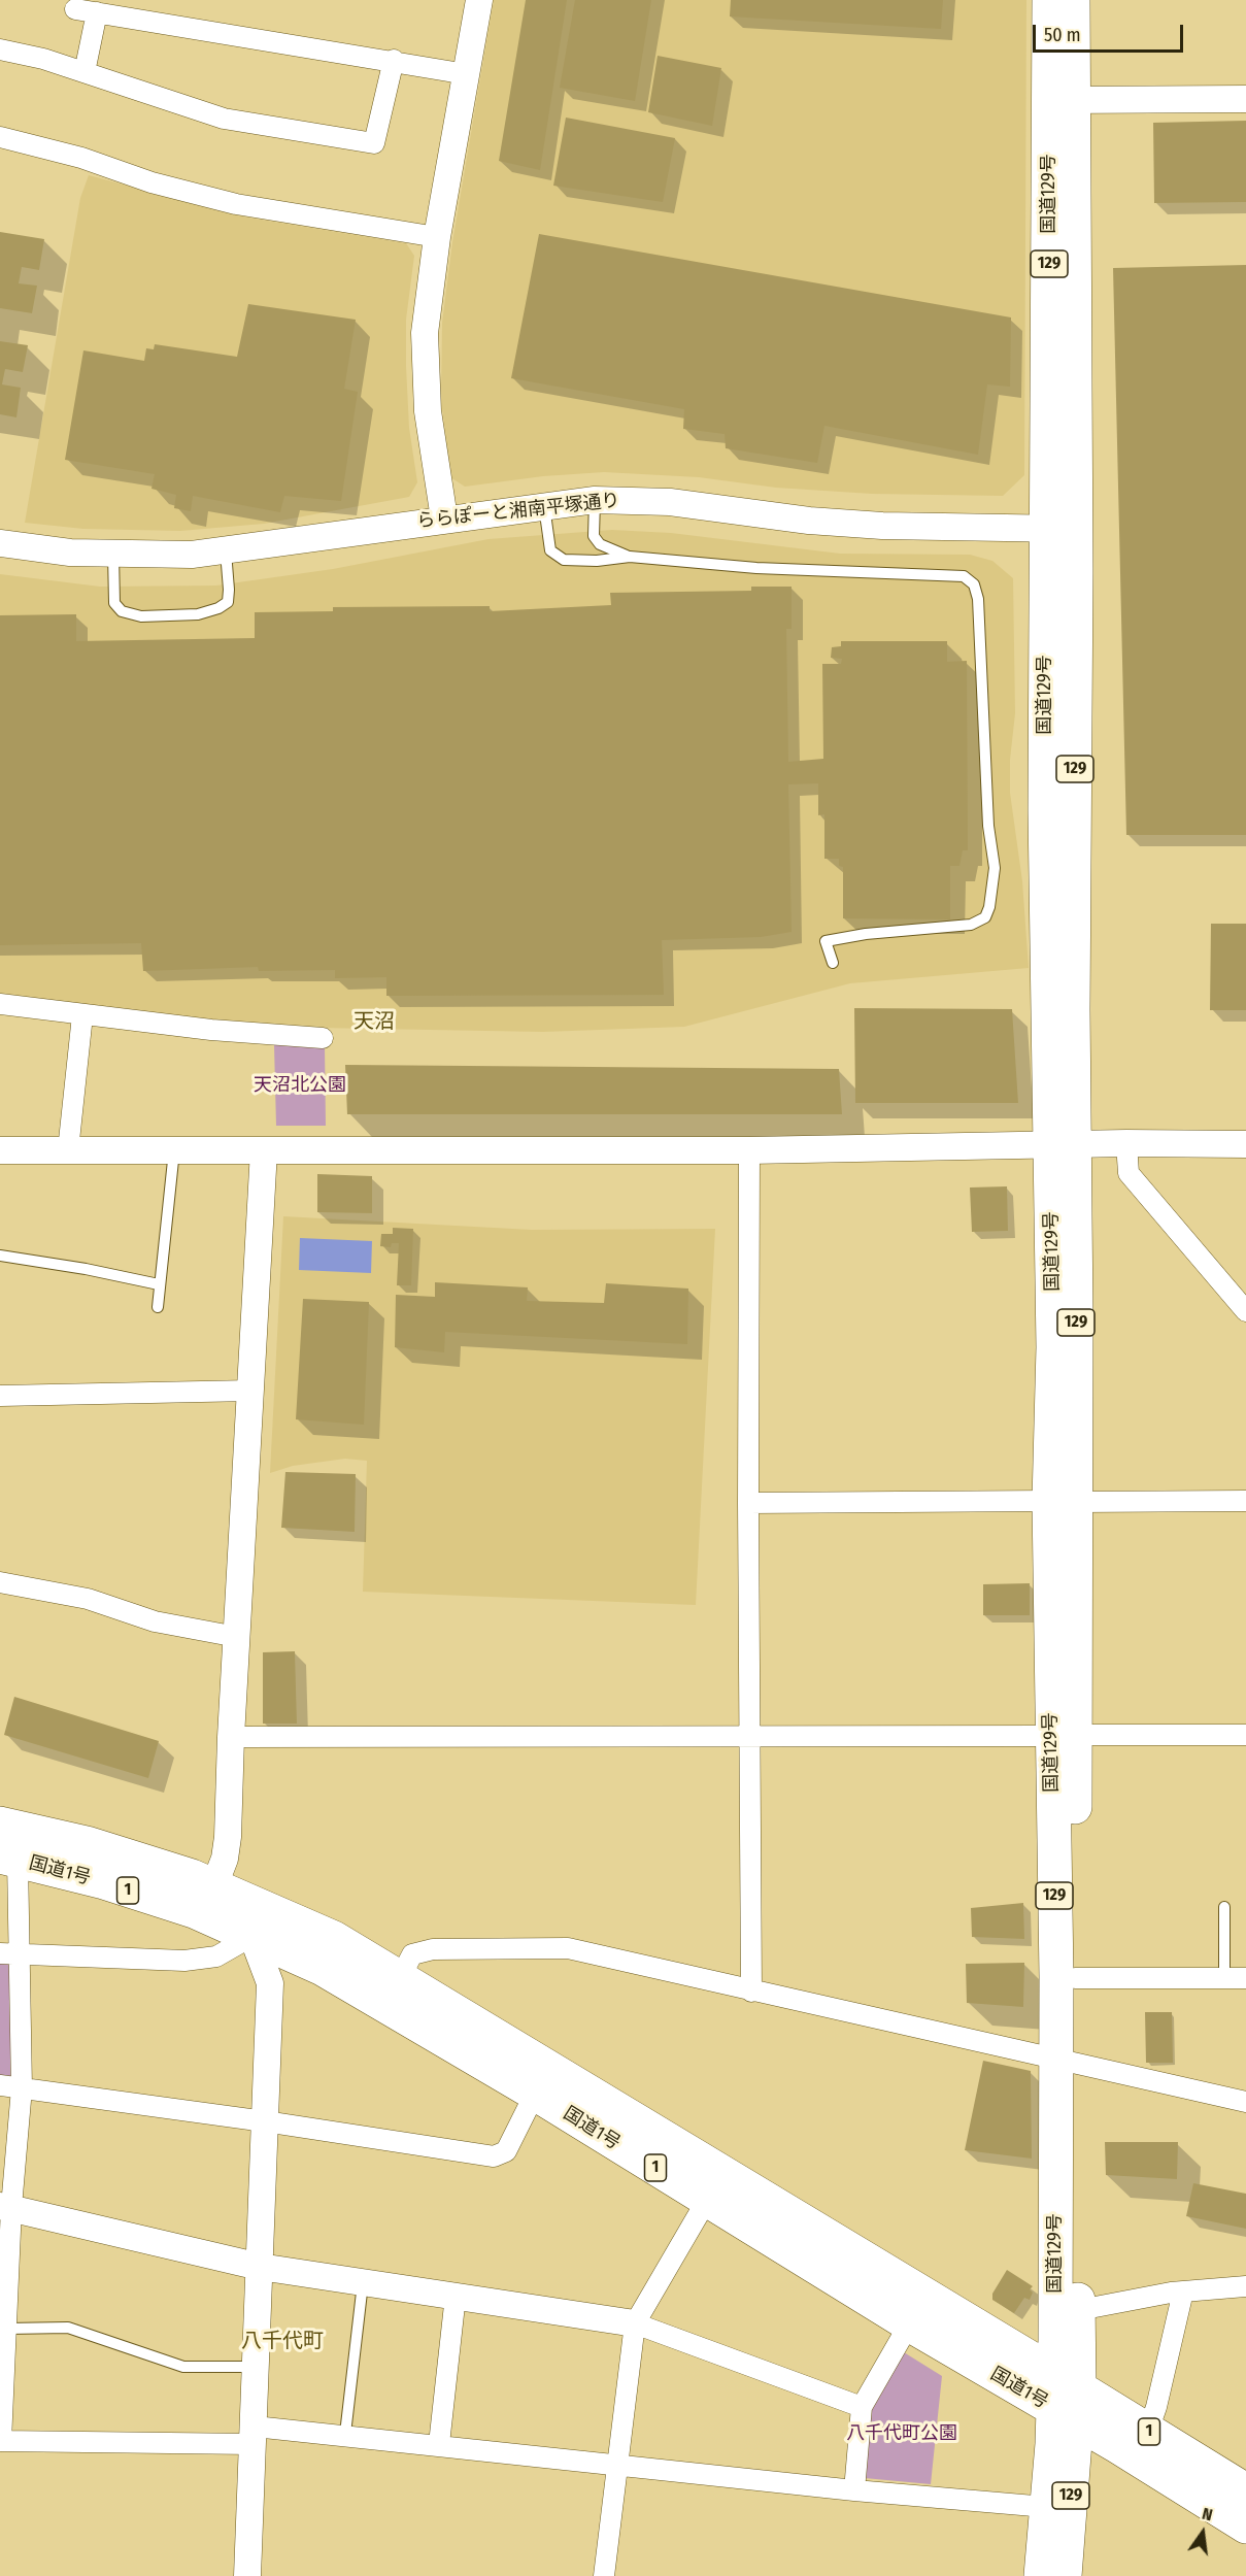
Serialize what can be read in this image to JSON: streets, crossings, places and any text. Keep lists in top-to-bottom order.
{
  "streets": {
    "highway": [
      "国道129号",
      "129",
      "国道1号",
      "1"
    ],
    "street": ["ららぽーと湘南平塚通り"]
  },
  "crossings": [
    ["国道129号", "ららぽーと湘南平塚通り"],
    ["国道129号", "国道1号"]
  ],
  "districts": ["天沼", "八千代町"],
  "parks": ["天沼北公園", "八千代町公園"],
  "scale_bar": "50 m",
  "north": "top"
}
